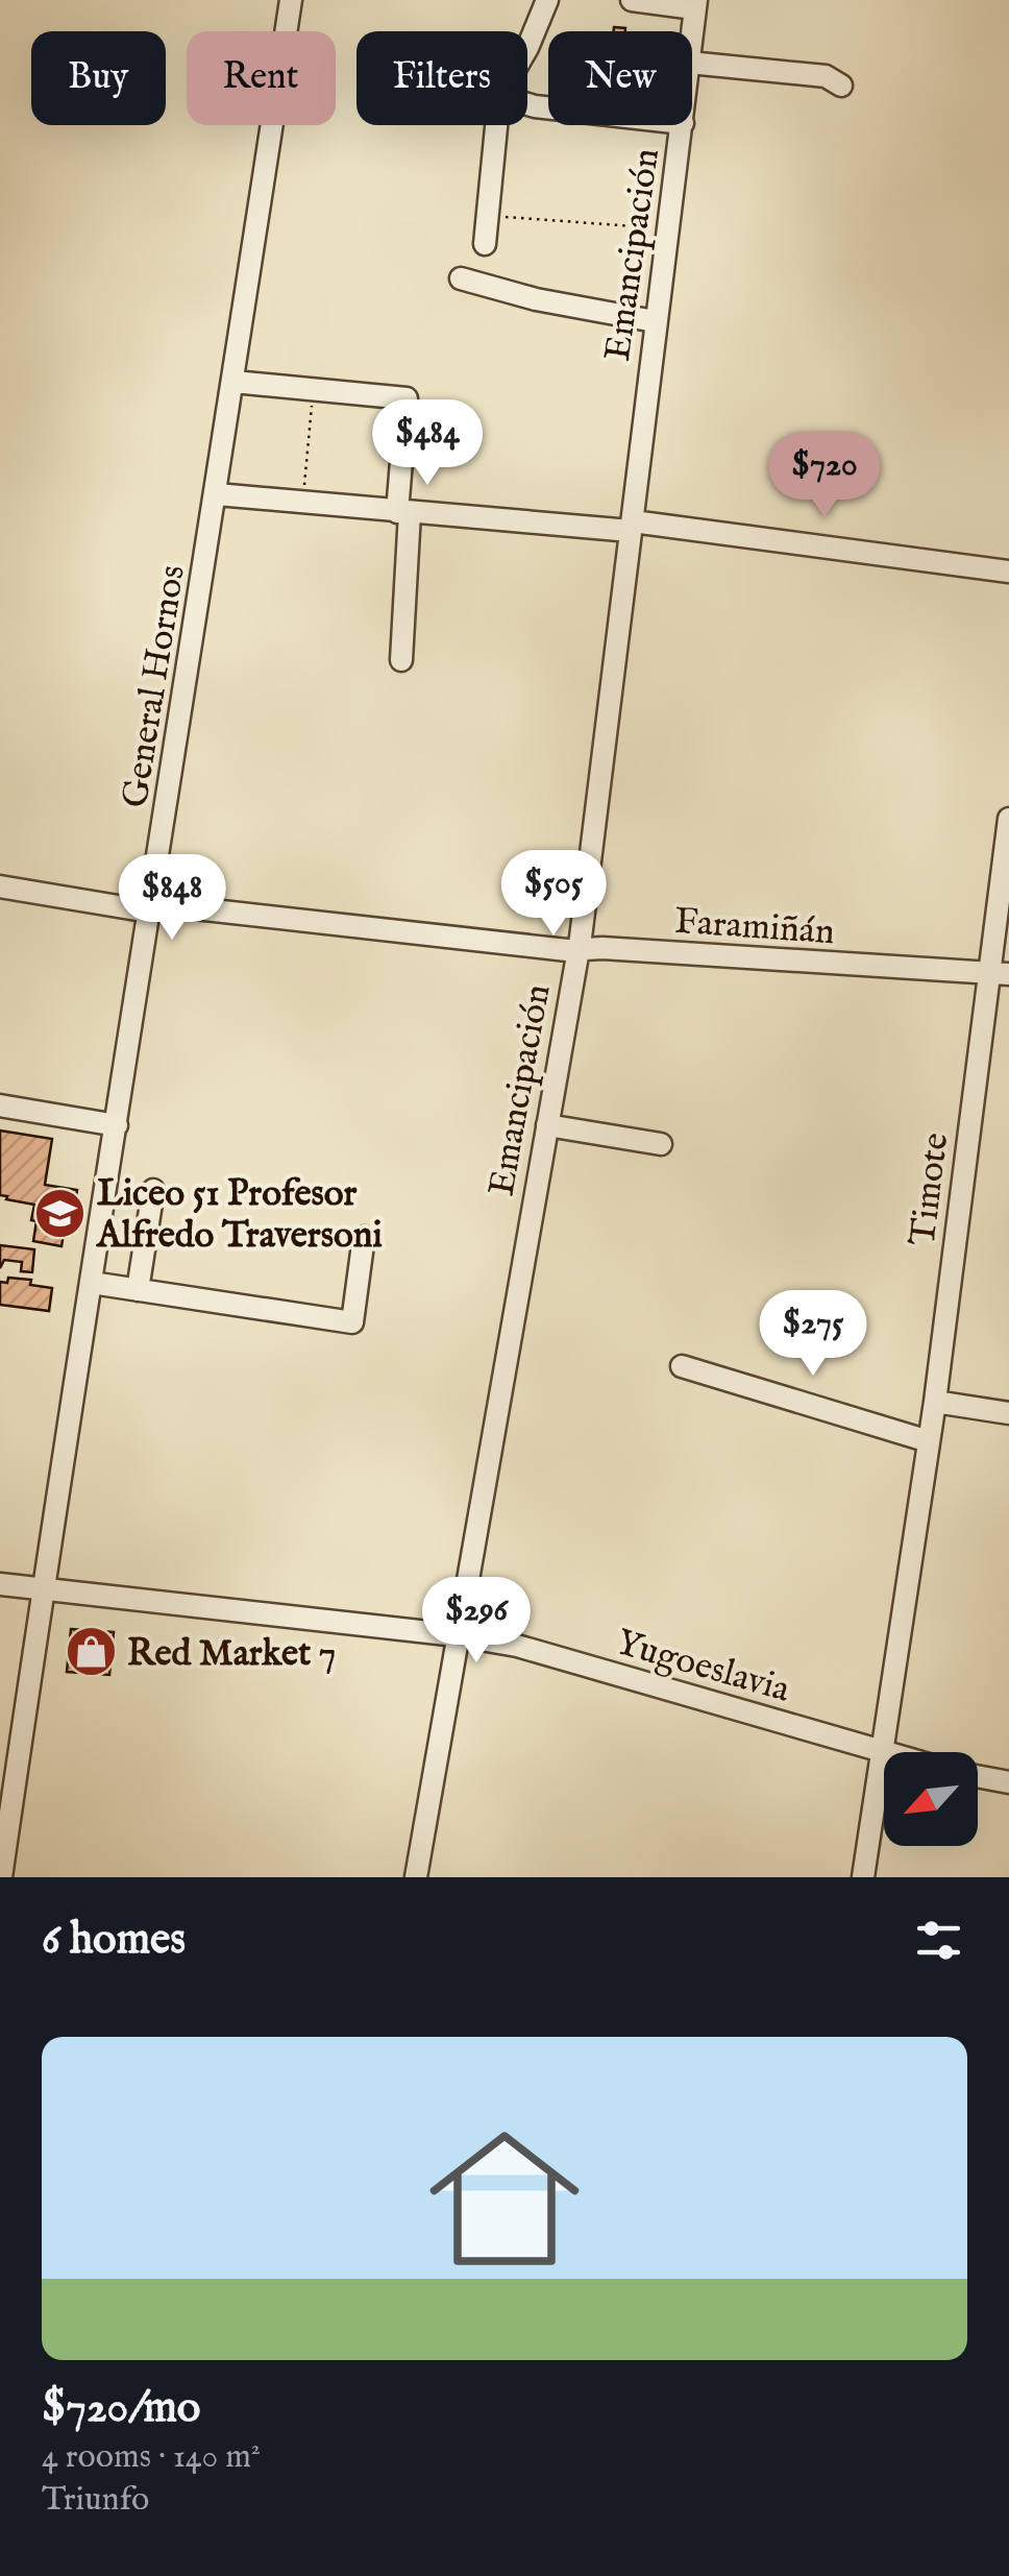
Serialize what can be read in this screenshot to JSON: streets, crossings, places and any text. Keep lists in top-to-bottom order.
{
  "streets": {
    "street": [
      "Emancipación",
      "General Hornos",
      "Faramiñán",
      "Timote",
      "Yugoeslavia"
    ]
  },
  "crossings": [
    ["Emancipación", "Faramiñán"],
    ["Emancipación", "Yugoeslavia"],
    ["General Hornos", "Faramiñán"],
    ["General Hornos", "Yugoeslavia"],
    ["Faramiñán", "Timote"],
    ["Timote", "Yugoeslavia"]
  ],
  "places": {
    "school or university": ["Liceo 51 Profesor Alfredo Traversoni"],
    "shop": ["Red Market 7"]
  },
  "north": "bottom left",
  "page": {
    "chip": [
      "Buy",
      "Rent",
      "Filters",
      "New"
    ],
    "price": [
      "$484",
      "$720",
      "$505",
      "$848",
      "$275",
      "$296"
    ],
    "heading": "6 homes",
    "list": [
      {
        "name": "$720/mo",
        "note": "4 rooms · 140 m² · Triunfo"
      }
    ]
  }
}
